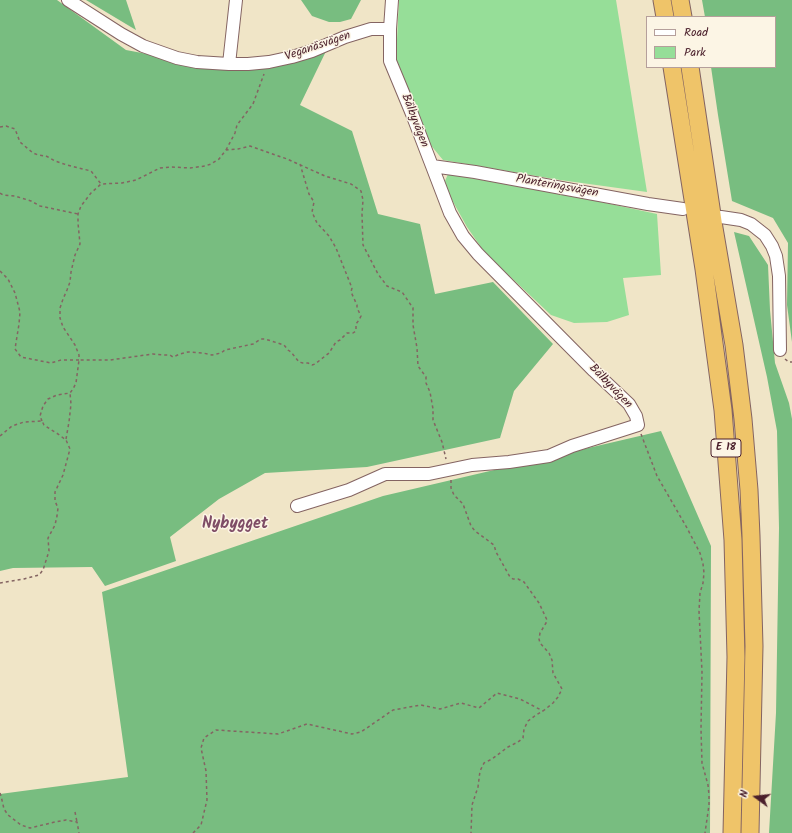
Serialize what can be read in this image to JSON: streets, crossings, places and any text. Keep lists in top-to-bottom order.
{
  "streets": {
    "highway": ["E 18"],
    "street": ["Veganäsvägen", "Bälbyvägen", "Planteringsvägen"]
  },
  "crossings": [
    ["Veganäsvägen", "Bälbyvägen"],
    ["Bälbyvägen", "Planteringsvägen"]
  ],
  "districts": ["Nybygget"],
  "legend": ["Road", "Park"],
  "north": "left"
}
